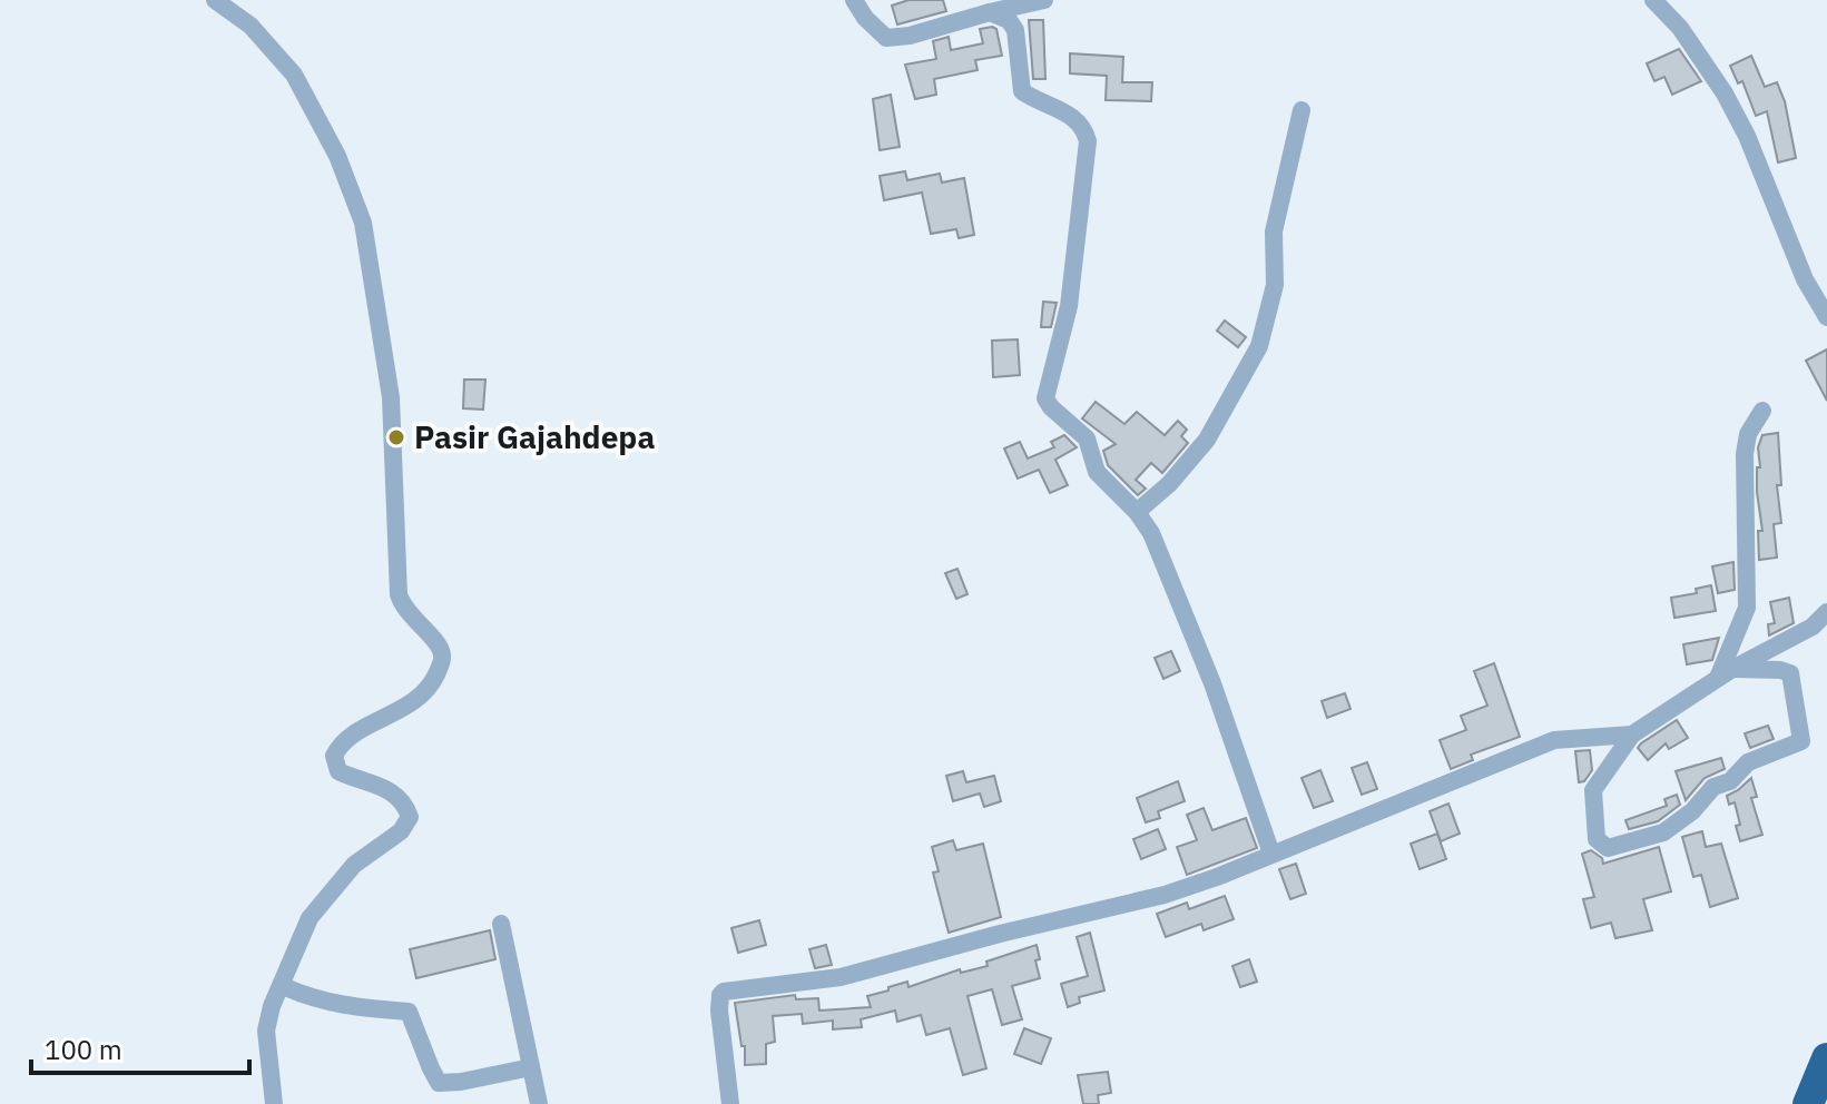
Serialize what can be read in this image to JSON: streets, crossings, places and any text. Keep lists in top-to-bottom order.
{
  "places": ["Pasir Gajahdepa"],
  "scale_bar": "100 m"
}
